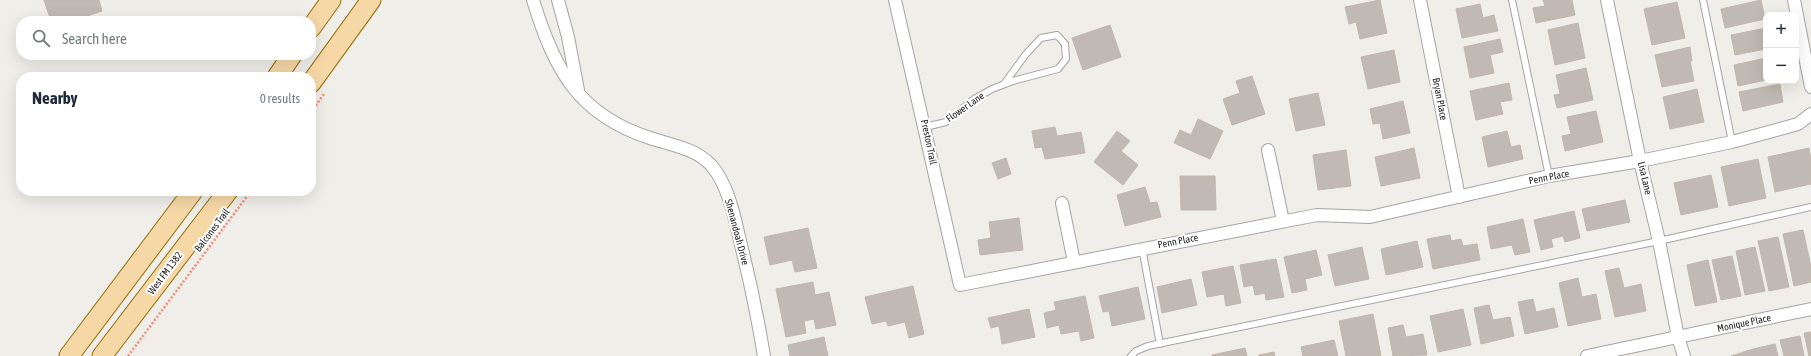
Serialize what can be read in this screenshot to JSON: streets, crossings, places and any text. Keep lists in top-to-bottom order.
{
  "streets": {
    "main road": ["West FM 1382"],
    "street": [
      "Bryan Place",
      "Preston Trail",
      "Penn Place",
      "Lisa Lane",
      "Shenandoah Drive",
      "Monique Place"
    ],
    "lane": ["Flower Lane"],
    "path": ["Balcones Trail"]
  },
  "crossings": [
    ["Bryan Place", "Penn Place"],
    ["Flower Lane", "Preston Trail"],
    ["Preston Trail", "Penn Place"],
    ["Penn Place", "Lisa Lane"],
    ["Lisa Lane", "Monique Place"]
  ],
  "page": {
    "map_buttons": ["+", "−"],
    "search": "Search here",
    "heading": ["Nearby", "0 results"]
  }
}
